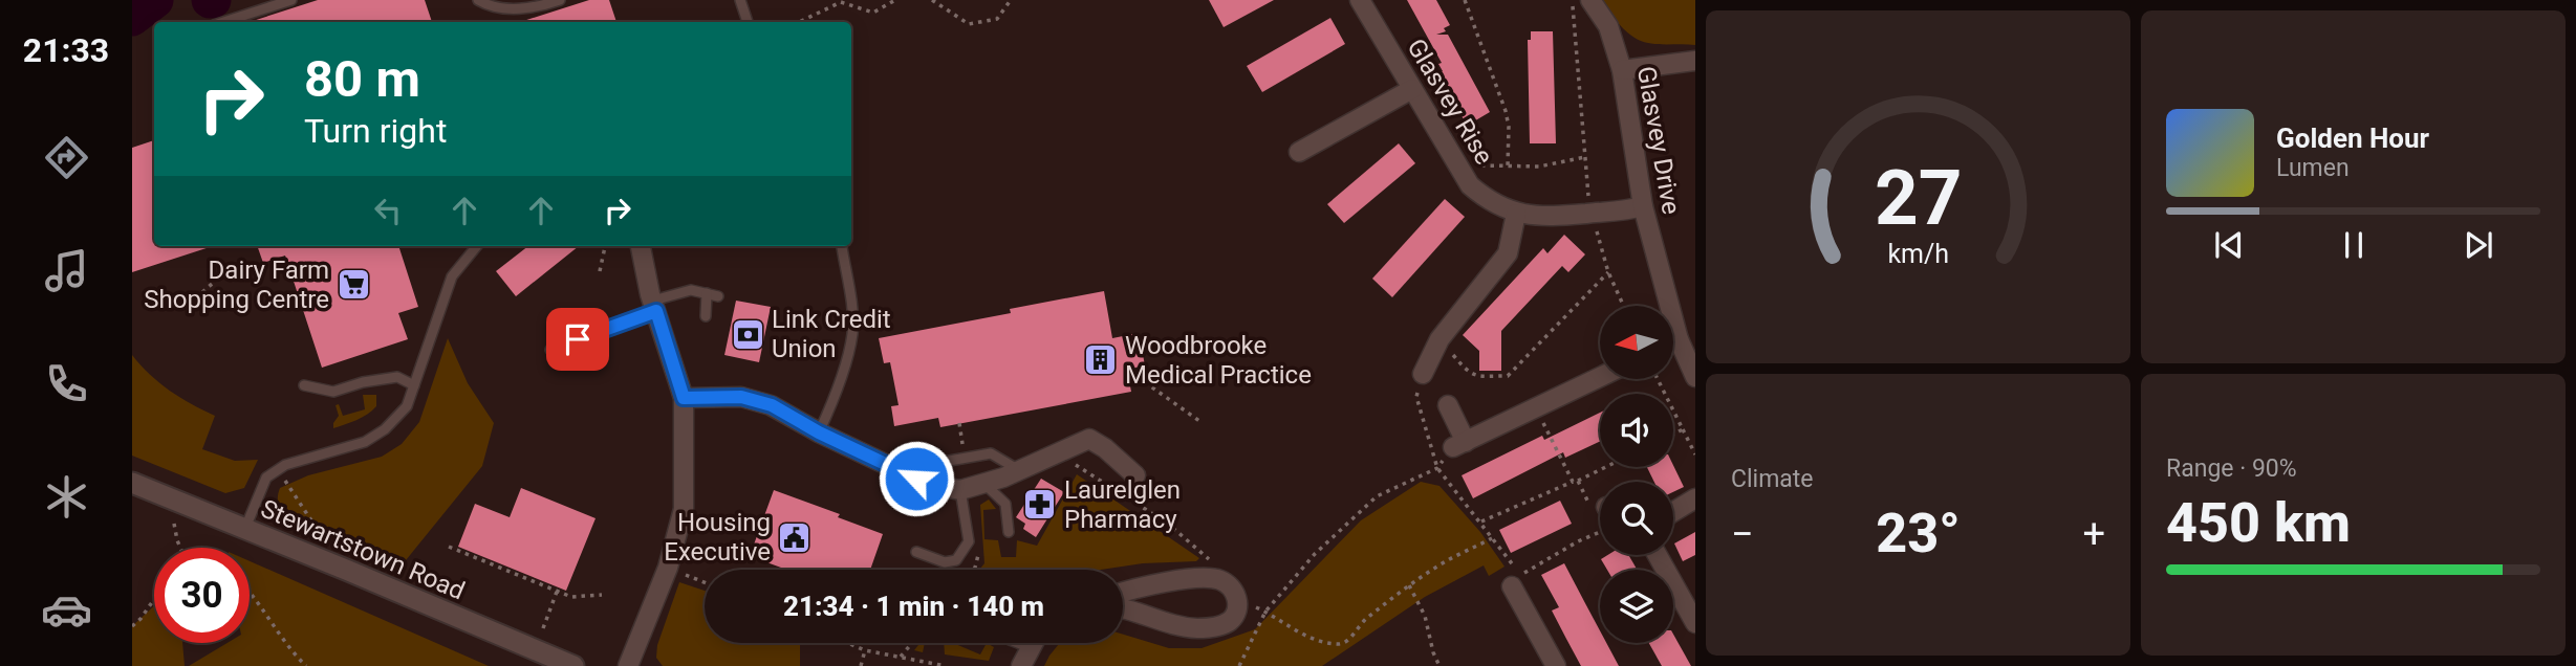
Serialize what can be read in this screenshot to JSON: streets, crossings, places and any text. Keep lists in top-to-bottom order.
{
  "streets": {
    "main road": ["Stewartstown Road"],
    "street": ["Glasvey Rise", "Glasvey Drive"]
  },
  "crossings": [
    ["Glasvey Rise", "Glasvey Drive"]
  ],
  "places": {
    "supermarket": ["Dairy Farm Shopping Centre"],
    "bank": ["Link Credit Union"],
    "building": ["Woodbrooke Medical Practice"],
    "pharmacy": ["Laurelglen Pharmacy"],
    "public building": ["Housing Executive"]
  },
  "north": "left",
  "page": {
    "tabs": "21:33",
    "turn": ["80 m", "Turn right"],
    "song": ["Golden Hour", "Lumen"],
    "tile": [
      "Climate",
      ["Range · 90%", "450 km"]
    ],
    "heat": ["−", "23°", "+"],
    "limit": "30",
    "trip": "21:34 · 1 min · 140 m",
    "gauge": ["27", "km/h"]
  }
}
